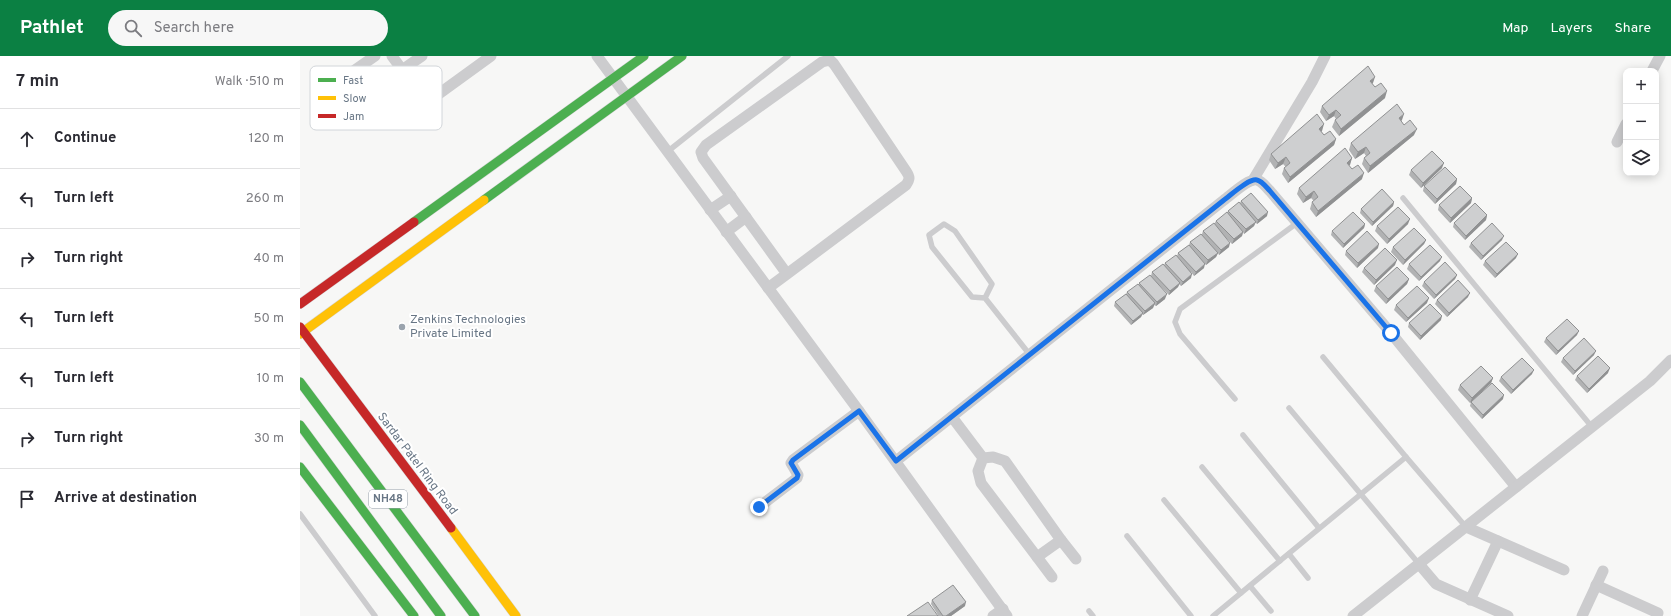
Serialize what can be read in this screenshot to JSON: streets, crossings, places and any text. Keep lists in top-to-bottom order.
{
  "streets": {
    "main road": ["Sardar Patel Ring Road", "NH48"]
  },
  "places": ["Zenkins Technologies Private Limited"],
  "legend": ["Fast", "Slow", "Jam"],
  "page": {
    "header": "Pathlet",
    "search": "Search here",
    "nav": ["Map", "Layers", "Share"],
    "heading": ["7 min", "Walk · 510 m"],
    "map_buttons": ["+", "−"],
    "list": [
      ["Continue", "120 m"],
      ["Turn left", "260 m"],
      ["Turn right", "40 m"],
      ["Turn left", "50 m"],
      ["Turn left", "10 m"],
      ["Turn right", "30 m"],
      "Arrive at destination"
    ]
  }
}
